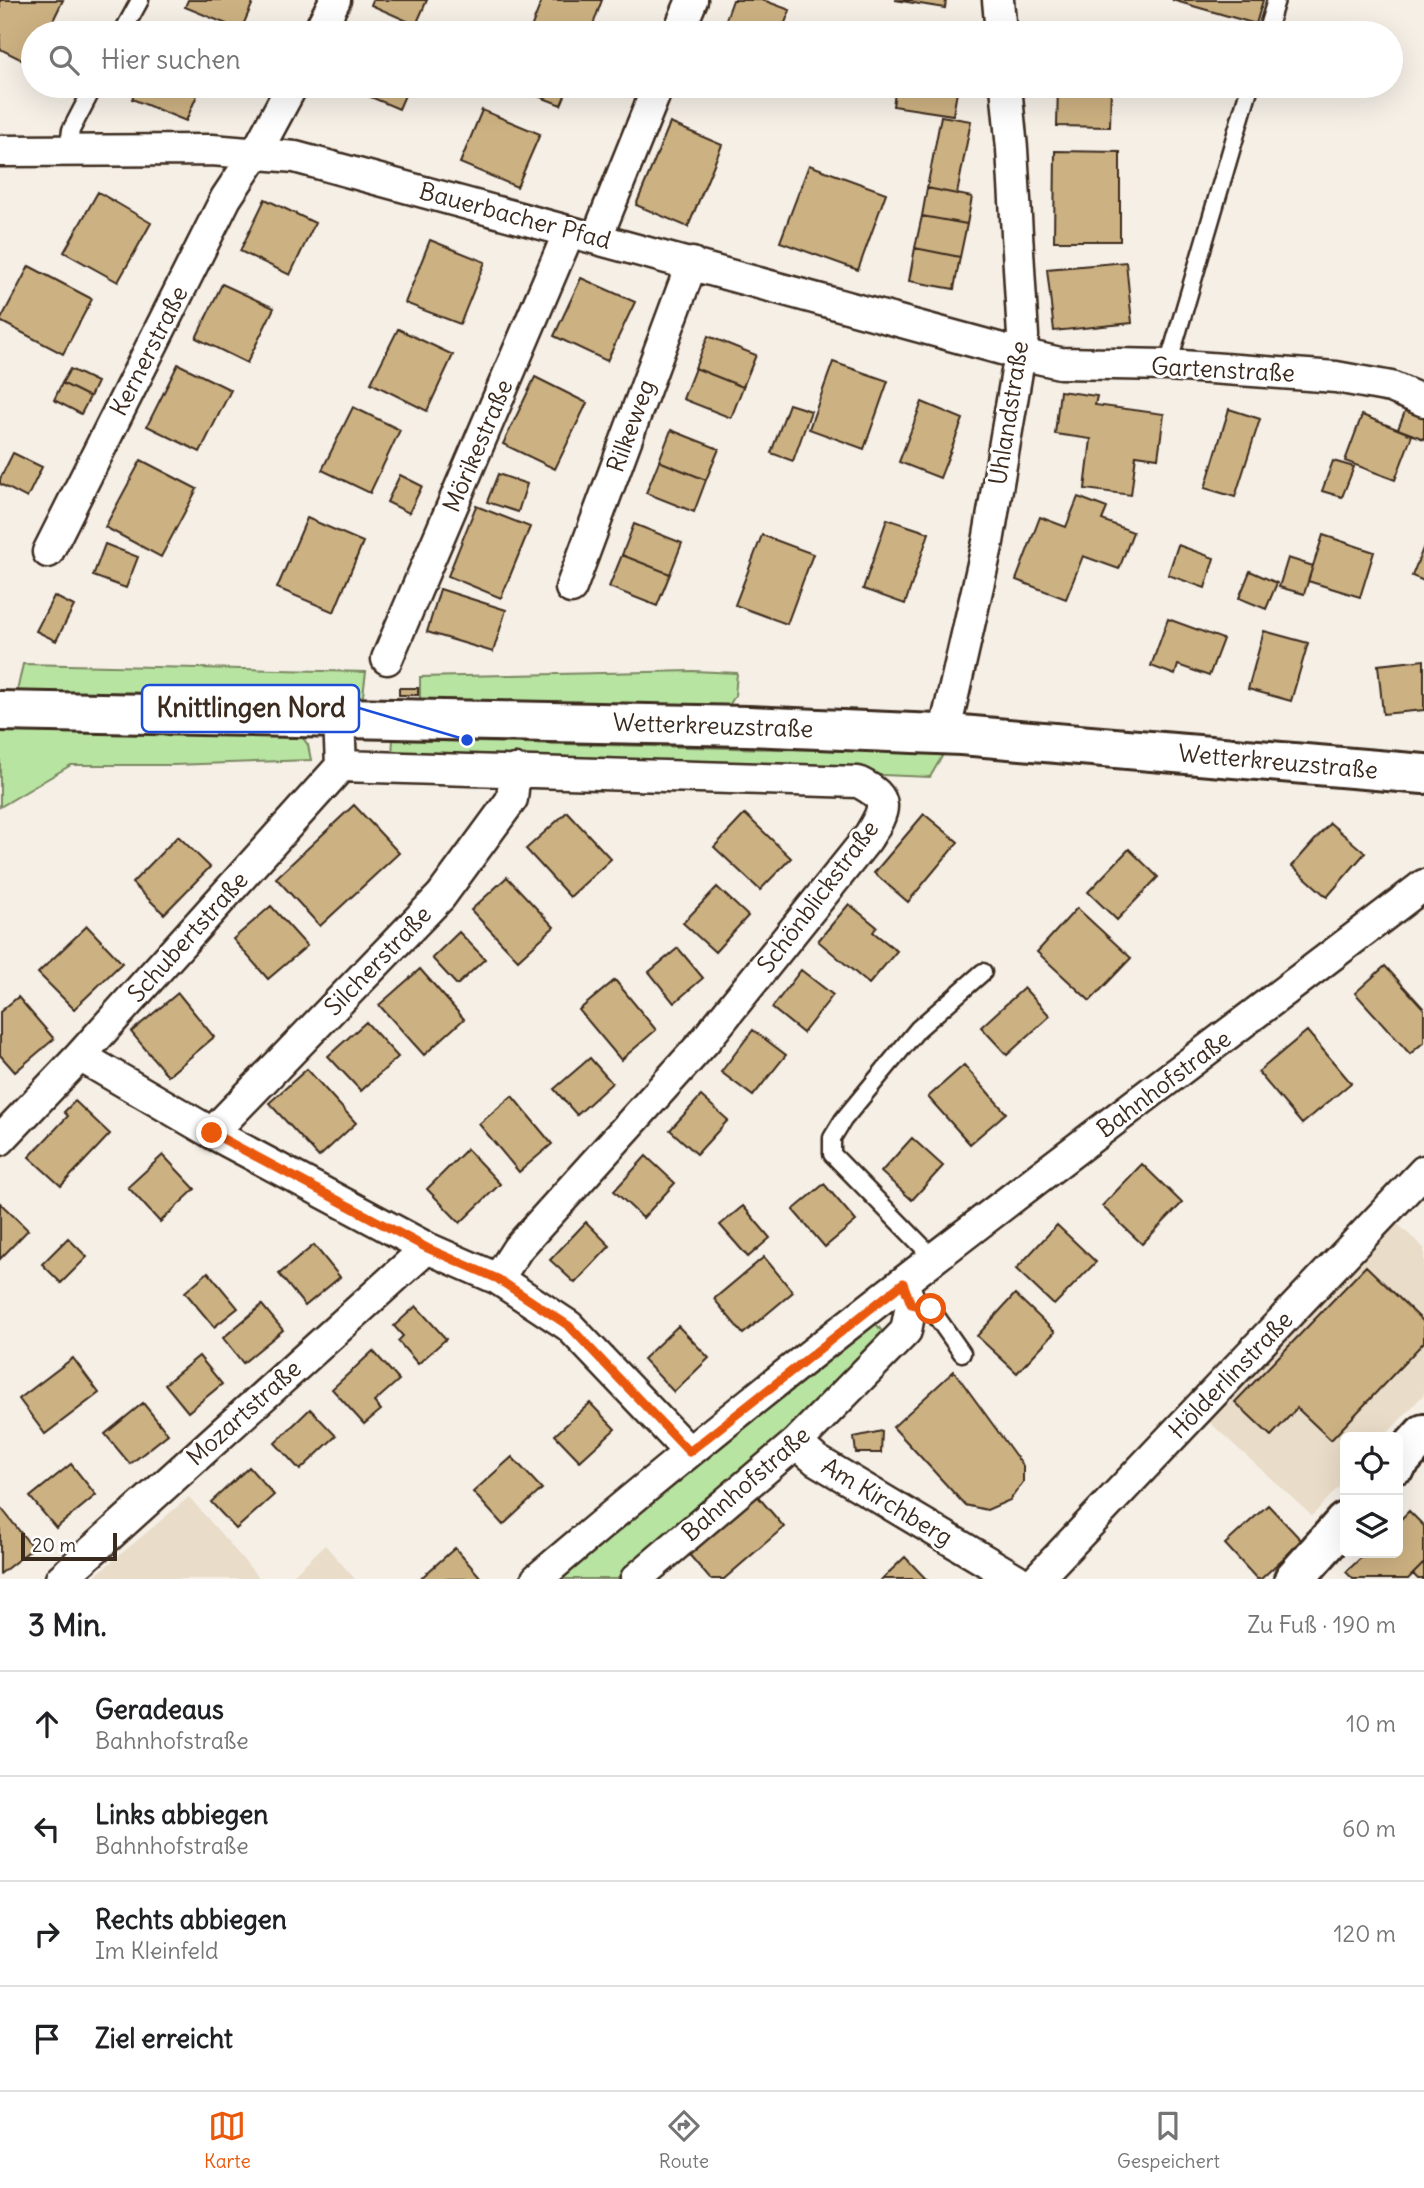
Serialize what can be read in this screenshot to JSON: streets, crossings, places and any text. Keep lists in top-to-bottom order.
{
  "streets": {
    "main road": ["Wetterkreuzstraße"],
    "street": [
      "Bauerbacher Pfad",
      "Kernerstraße",
      "Gartenstraße",
      "Uhlandstraße",
      "Rilkeweg",
      "Mörikestraße",
      "Schönblickstraße",
      "Schubertstraße",
      "Silcherstraße",
      "Bahnhofstraße",
      "Hölderlinstraße",
      "Mozartstraße",
      "Am Kirchberg"
    ]
  },
  "crossings": [
    ["Bauerbacher Pfad", "Kernerstraße"],
    ["Bauerbacher Pfad", "Gartenstraße"],
    ["Bauerbacher Pfad", "Uhlandstraße"],
    ["Bauerbacher Pfad", "Rilkeweg"],
    ["Bauerbacher Pfad", "Mörikestraße"],
    ["Gartenstraße", "Uhlandstraße"],
    ["Uhlandstraße", "Wetterkreuzstraße"],
    ["Schönblickstraße", "Schubertstraße"],
    ["Schönblickstraße", "Silcherstraße"],
    ["Bahnhofstraße", "Am Kirchberg"]
  ],
  "places": ["Knittlingen Nord"],
  "scale_bar": "20 m",
  "page": {
    "search": "Hier suchen",
    "scale": "20 m",
    "heading": ["3 Min.", "Zu Fuß · 190 m"],
    "list": [
      ["Geradeaus", "Bahnhofstraße", "10 m"],
      ["Links abbiegen", "Bahnhofstraße", "60 m"],
      ["Rechts abbiegen", "Im Kleinfeld", "120 m"],
      "Ziel erreicht"
    ],
    "nav": ["Karte", "Route", "Gespeichert"]
  }
}
